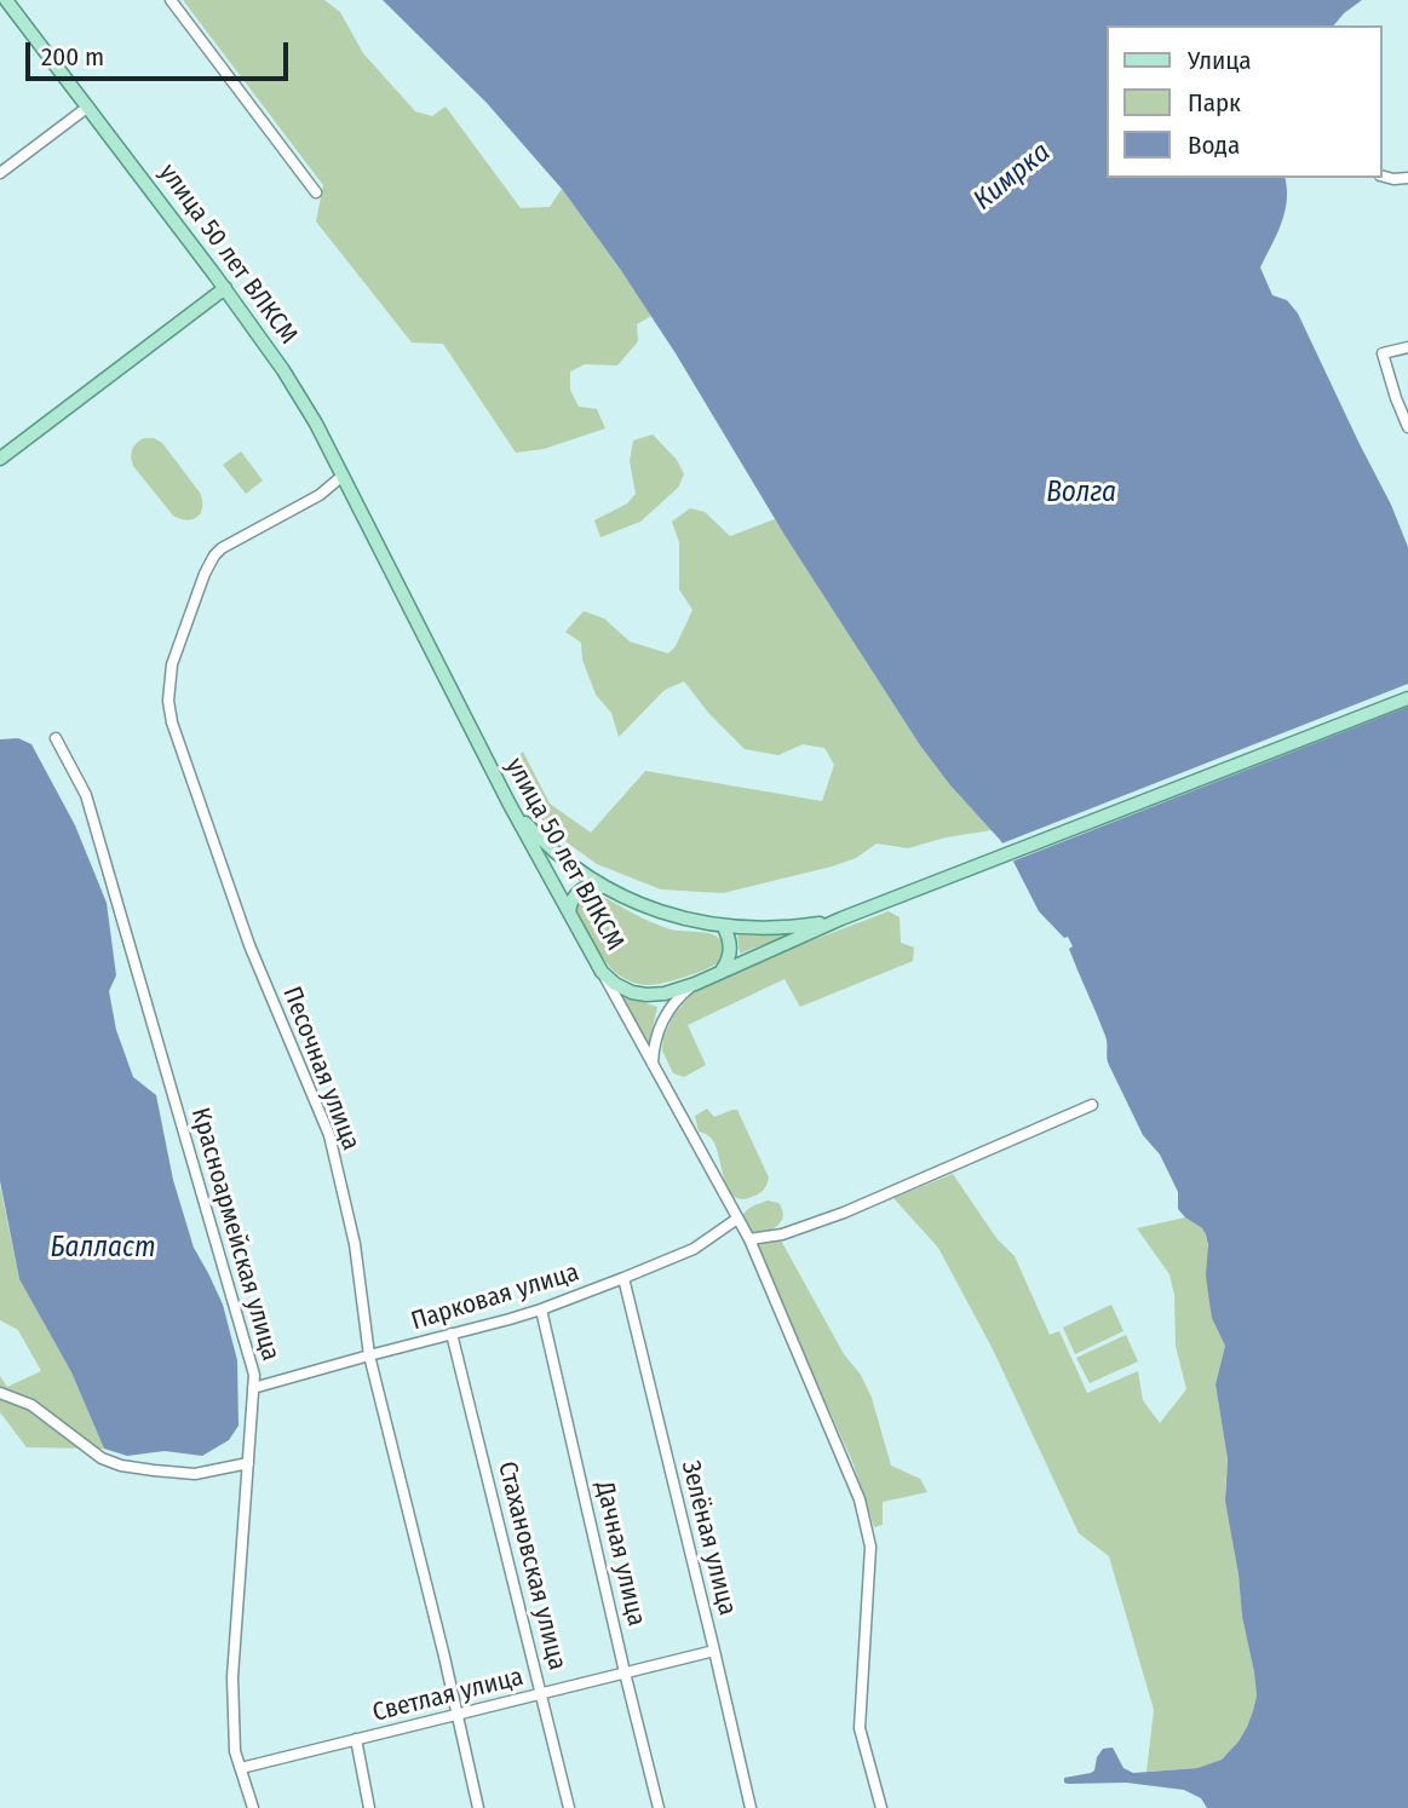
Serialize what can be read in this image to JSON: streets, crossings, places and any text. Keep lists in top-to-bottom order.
{
  "streets": {
    "main road": ["улица 50 лет ВЛКСМ"],
    "street": [
      "Песочная улица",
      "Красноармейская улица",
      "Парковая улица",
      "Зелёная улица",
      "Дачная улица",
      "Стахановская улица",
      "Светлая улица"
    ]
  },
  "crossings": [
    ["улица 50 лет ВЛКСМ", "Песочная улица"],
    ["улица 50 лет ВЛКСМ", "Парковая улица"],
    ["Песочная улица", "Парковая улица"],
    ["Песочная улица", "Светлая улица"],
    ["Красноармейская улица", "Парковая улица"],
    ["Красноармейская улица", "Светлая улица"],
    ["Парковая улица", "Зелёная улица"],
    ["Парковая улица", "Дачная улица"],
    ["Парковая улица", "Стахановская улица"],
    ["Зелёная улица", "Светлая улица"],
    ["Дачная улица", "Светлая улица"],
    ["Стахановская улица", "Светлая улица"]
  ],
  "water": ["Кимрка", "Волга", "Балласт"],
  "legend": ["Улица", "Парк", "Вода"],
  "scale_bar": "200 m"
}
